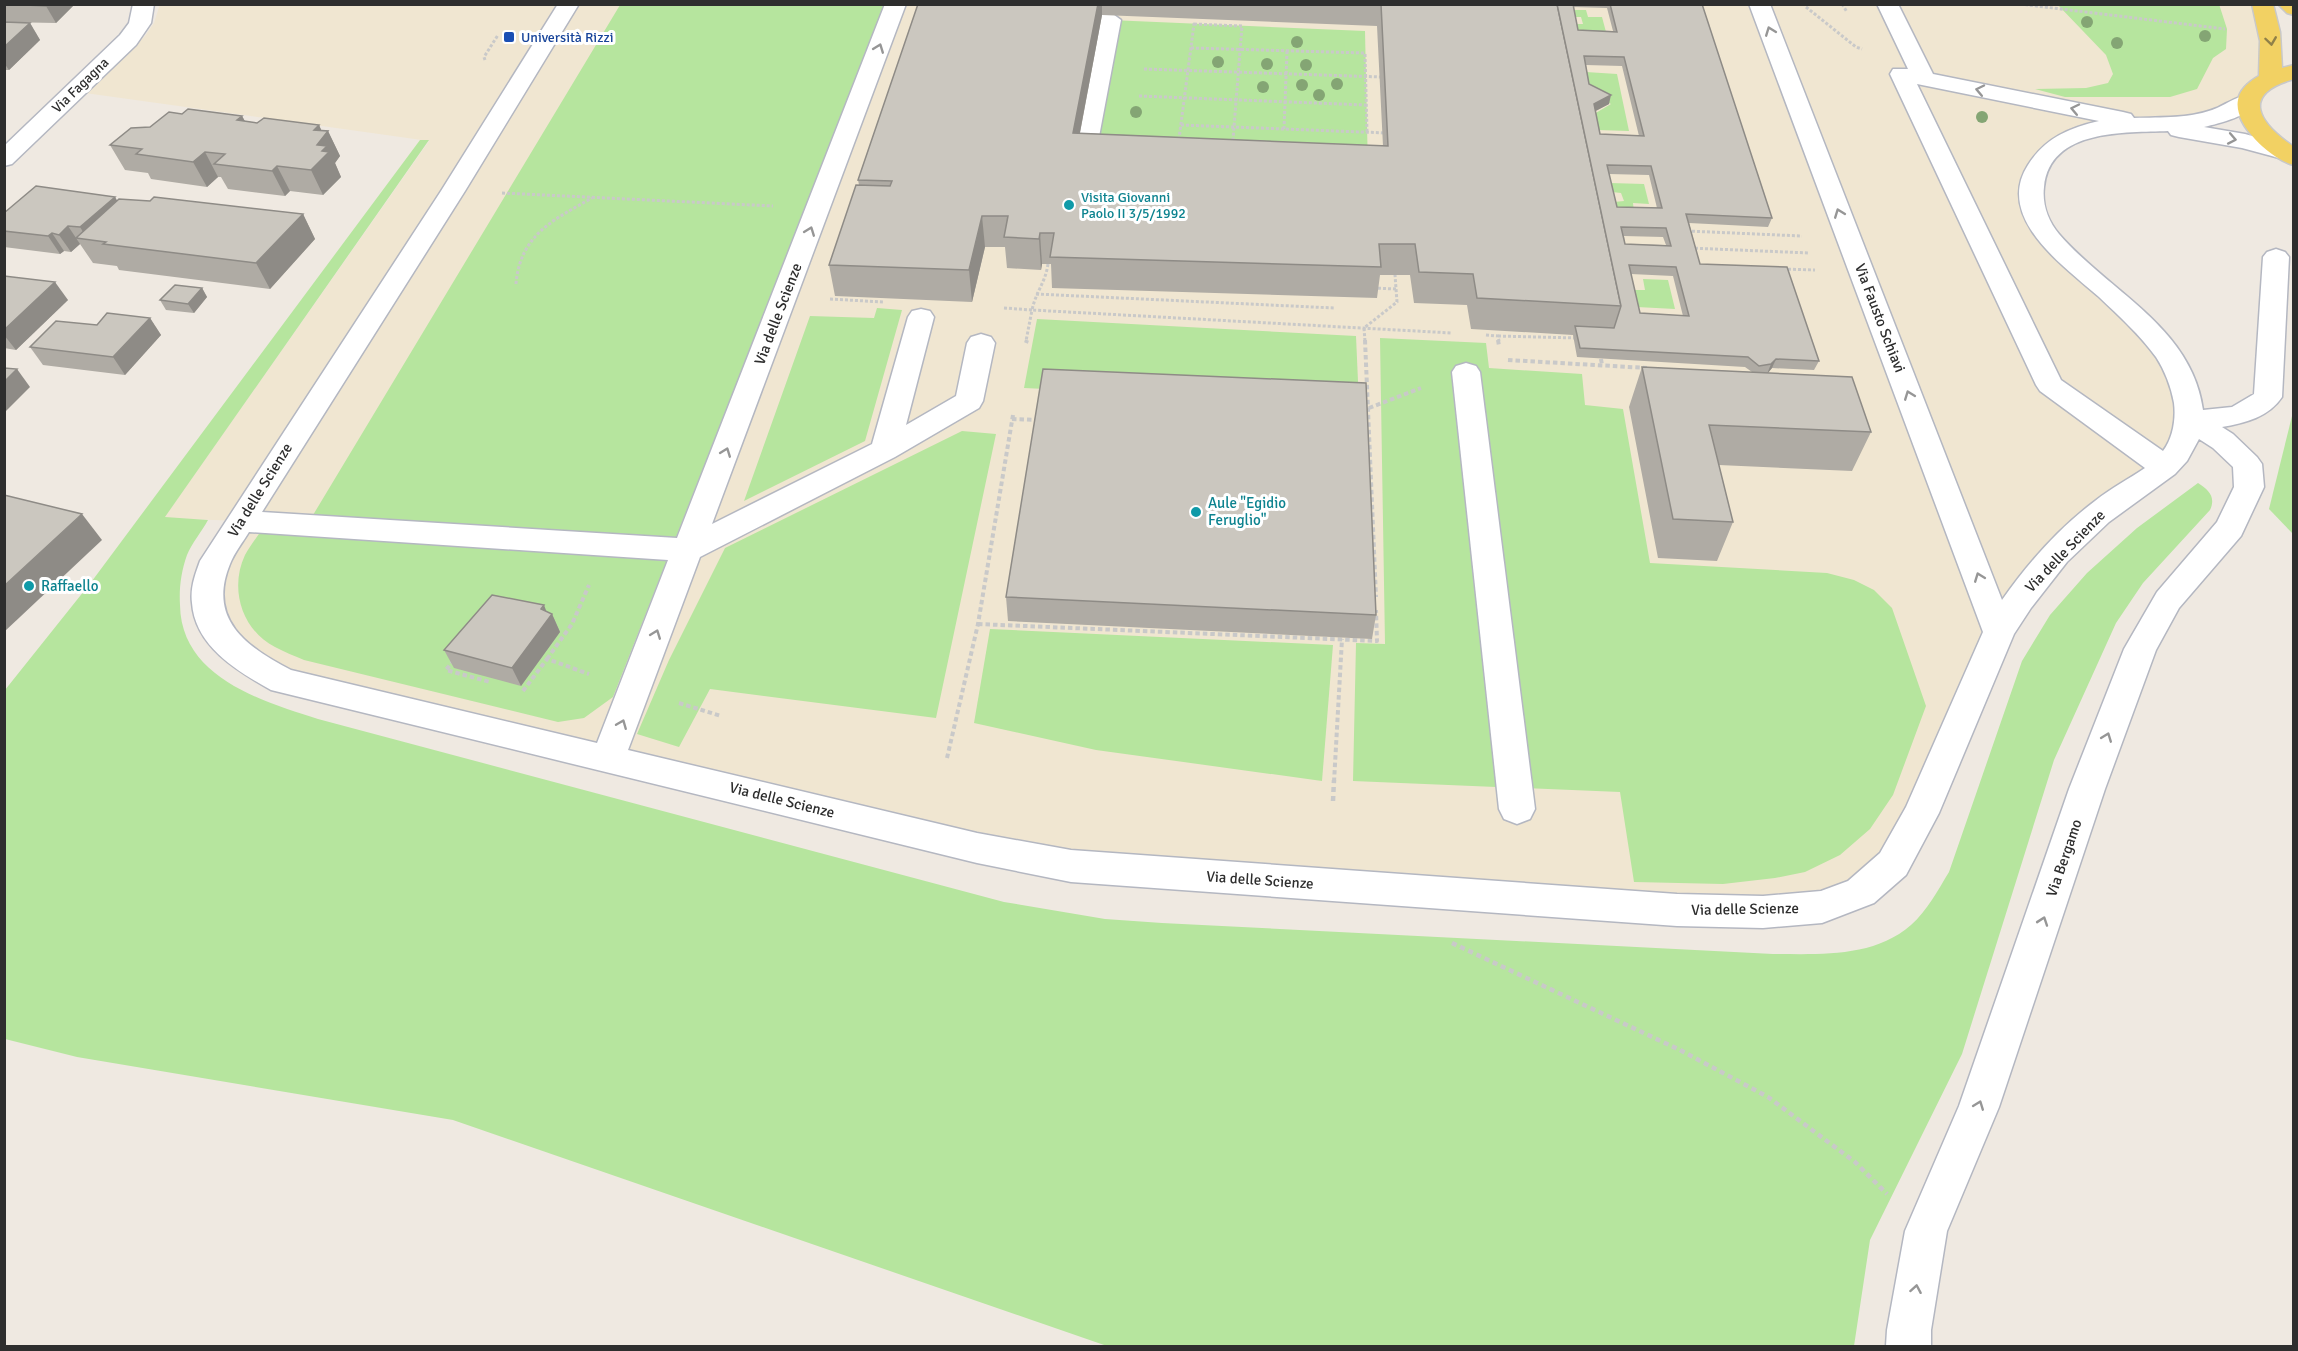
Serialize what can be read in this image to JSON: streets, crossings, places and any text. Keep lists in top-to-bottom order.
{
  "streets": {
    "street": [
      "Via Fagagna",
      "Via delle Scienze",
      "Via Fausto Schiavi",
      "Via Bergamo"
    ]
  },
  "crossings": [
    ["Via delle Scienze", "Via Fausto Schiavi"],
    ["Via delle Scienze", "Via Bergamo"]
  ],
  "one_way": ["Via Fausto Schiavi", "Via Bergamo"],
  "places": {
    "transit": ["Università Rizzi"],
    "other": ["Visita Giovanni Paolo II 3/5/1992", "Aule \"Egidio Feruglio\"", "Raffaello"]
  }
}
